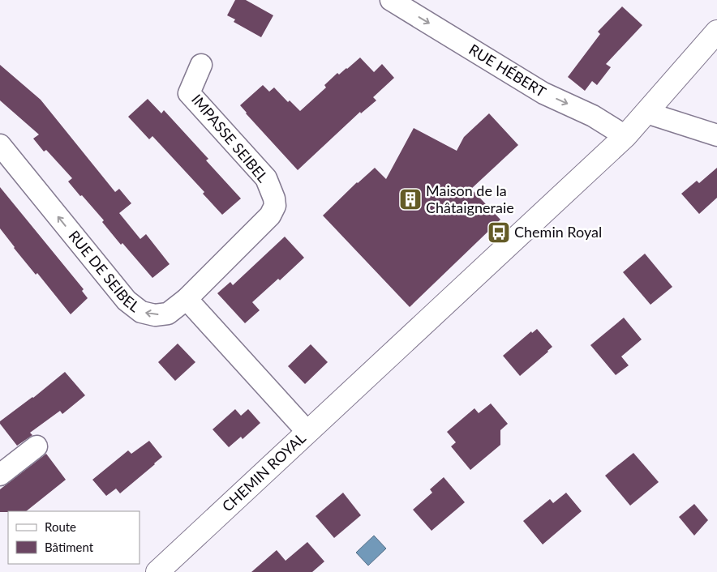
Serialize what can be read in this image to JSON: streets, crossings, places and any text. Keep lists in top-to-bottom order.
{
  "streets": {
    "street": [
      "RUE HÉBERT",
      "IMPASSE SEIBEL",
      "RUE DE SEIBEL",
      "CHEMIN ROYAL"
    ]
  },
  "crossings": [
    ["RUE HÉBERT", "CHEMIN ROYAL"],
    ["IMPASSE SEIBEL", "RUE DE SEIBEL"]
  ],
  "one_way": ["RUE HÉBERT", "RUE DE SEIBEL"],
  "places": {
    "building": ["Maison de la Châtaigneraie"],
    "bus stop": ["Chemin Royal"]
  },
  "legend": ["Route", "Bâtiment"]
}
